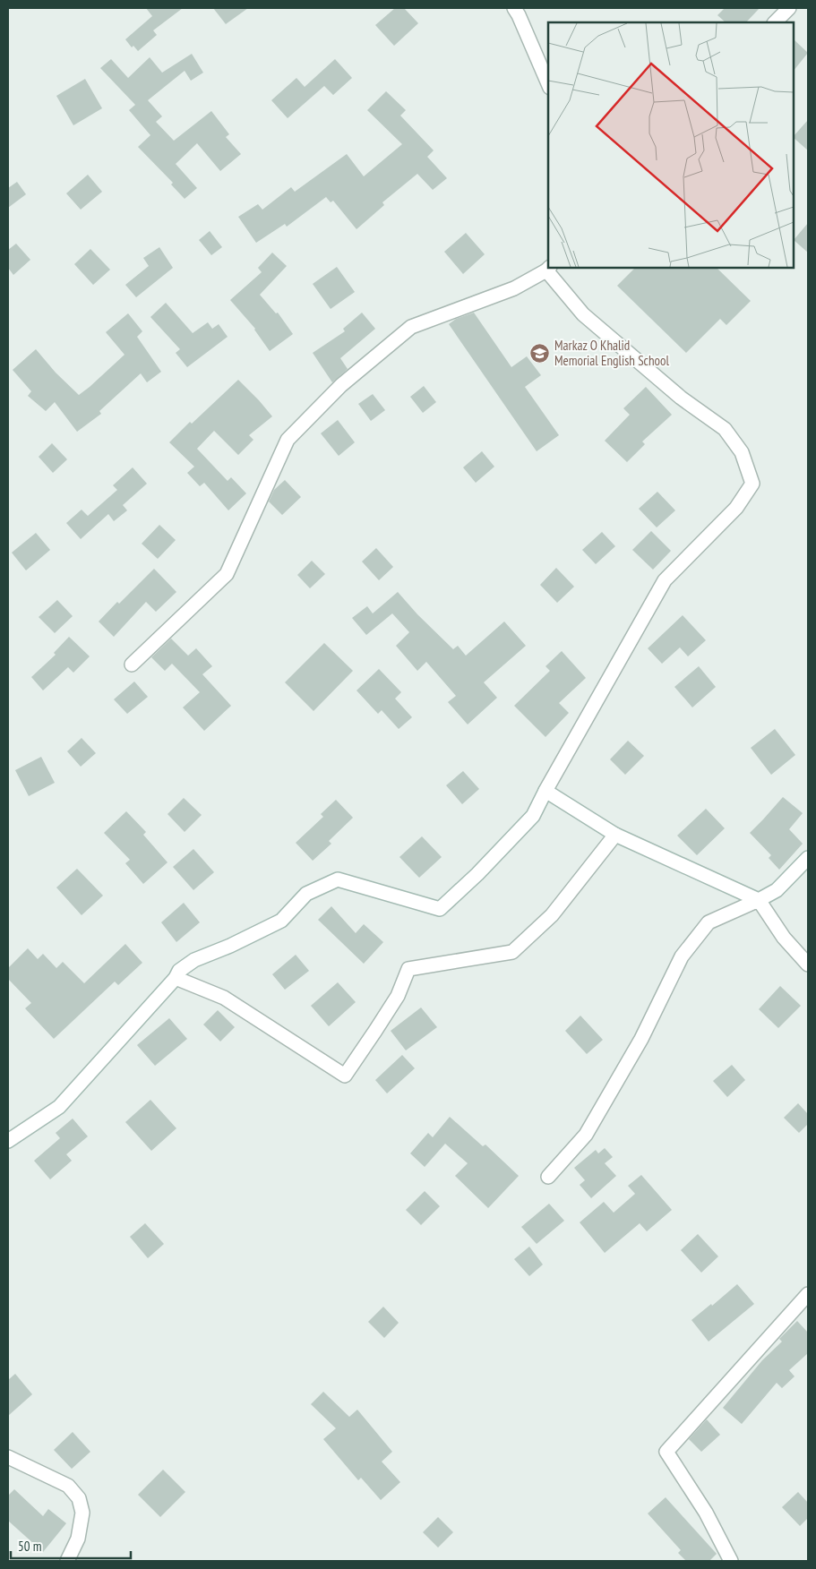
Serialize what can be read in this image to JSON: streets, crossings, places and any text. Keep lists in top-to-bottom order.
{
  "places": {
    "school or university": ["Markaz O Khalid Memorial English School"]
  },
  "scale_bar": "50 m"
}
